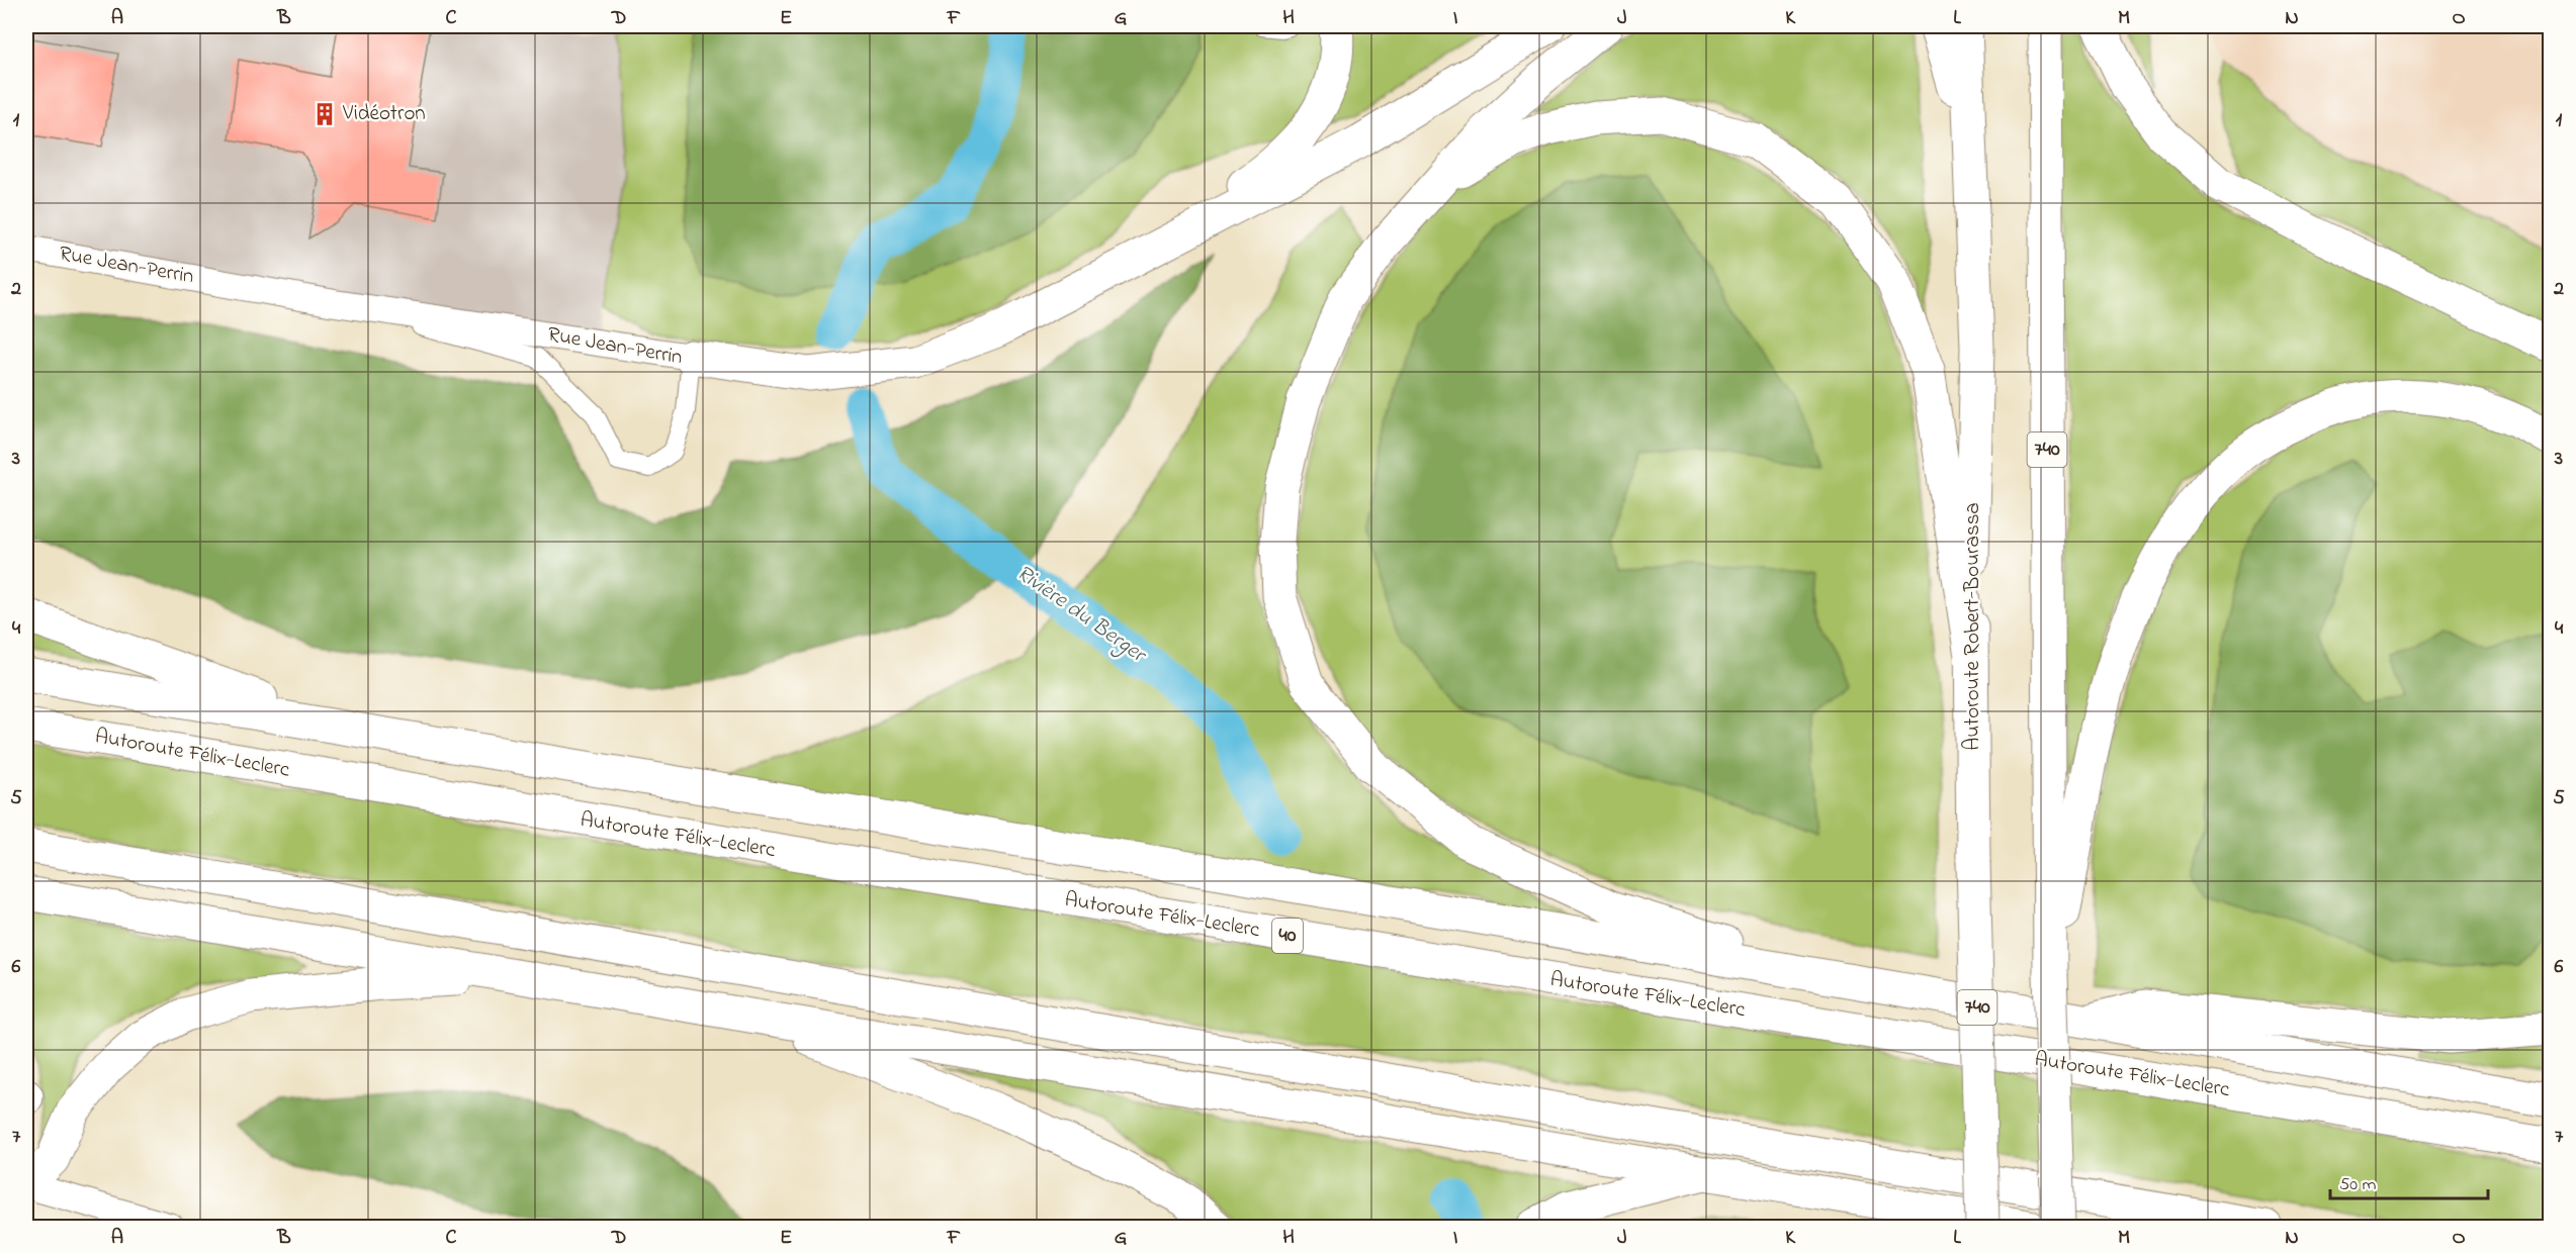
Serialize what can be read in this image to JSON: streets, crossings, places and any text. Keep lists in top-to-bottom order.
{
  "streets": {
    "highway": [
      "740",
      "Autoroute Robert-Bourassa",
      "Autoroute Félix-Leclerc",
      "40"
    ],
    "street": ["Rue Jean-Perrin"]
  },
  "water": ["Rivière du Berger"],
  "places": {
    "building": ["Vidéotron"]
  },
  "scale_bar": "50 m",
  "grid": {
    "columns": [
      "A",
      "B",
      "C",
      "D",
      "E",
      "F",
      "G",
      "H",
      "I",
      "J",
      "K",
      "L",
      "M",
      "N",
      "O"
    ],
    "rows": [
      "1",
      "2",
      "3",
      "4",
      "5",
      "6",
      "7"
    ]
  }
}
